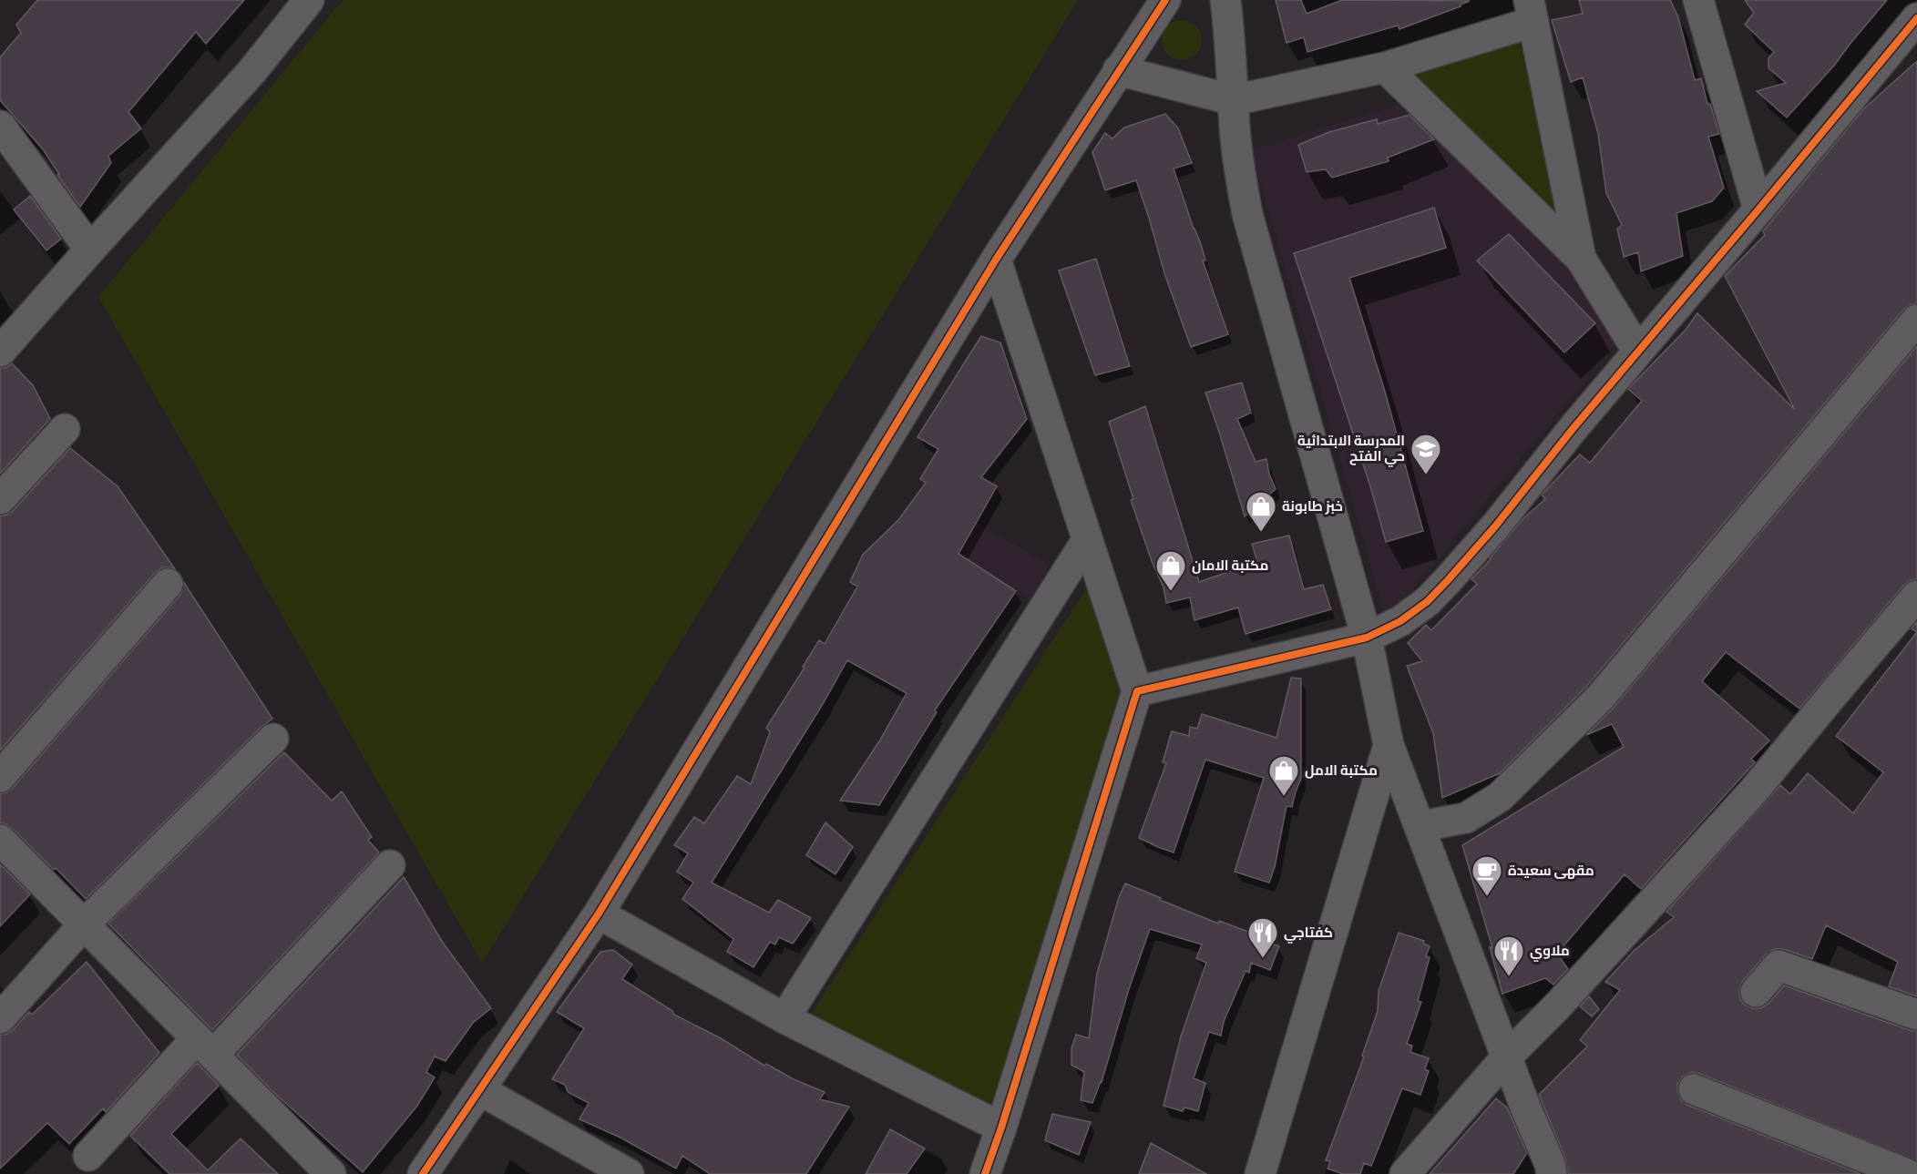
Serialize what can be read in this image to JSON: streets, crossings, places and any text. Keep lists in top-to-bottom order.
{
  "places": {
    "school or university": ["المدرسة الابتدائية حي الفتح"],
    "shop": ["خبز طابونة", "مكتبة الامان", "مكتبة الامل"],
    "cafe": ["مقهى سعيدة"],
    "restaurant": ["كفتاجي", "ملاوي"]
  }
}
